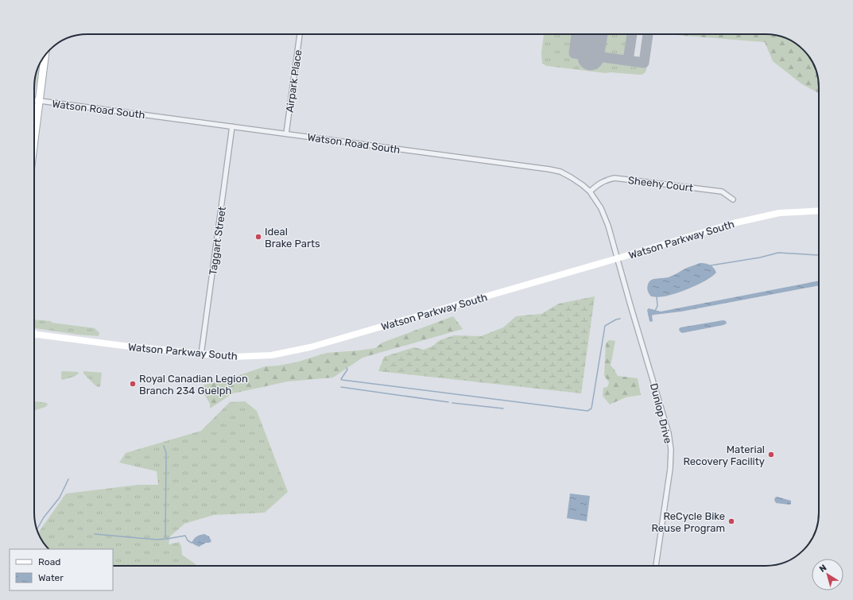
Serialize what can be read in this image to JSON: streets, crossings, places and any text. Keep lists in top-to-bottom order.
{
  "streets": {
    "main road": ["Watson Parkway South"],
    "street": [
      "Airpark Place",
      "Watson Road South",
      "Sheehy Court",
      "Taggart Street",
      "Dunlop Drive"
    ]
  },
  "crossings": [
    ["Airpark Place", "Watson Road South"],
    ["Watson Road South", "Sheehy Court"],
    ["Watson Road South", "Watson Parkway South"],
    ["Watson Road South", "Taggart Street"],
    ["Watson Road South", "Dunlop Drive"],
    ["Watson Parkway South", "Taggart Street"],
    ["Watson Parkway South", "Dunlop Drive"]
  ],
  "places": [
    "Ideal Brake Parts",
    "Royal Canadian Legion Branch 234 Guelph",
    "Material Recovery Facility",
    "ReCycle Bike Reuse Program"
  ],
  "legend": ["Road", "Water"],
  "north": "top left"
}
